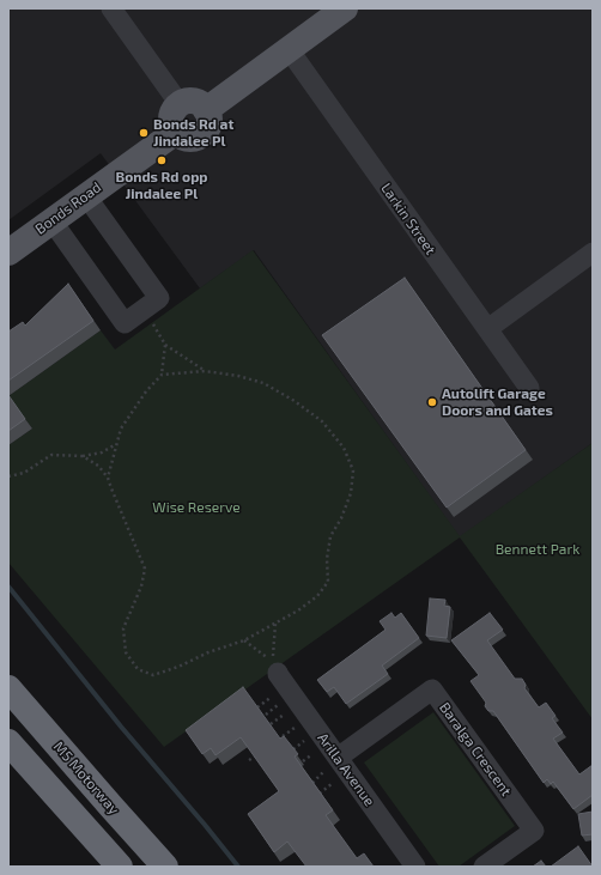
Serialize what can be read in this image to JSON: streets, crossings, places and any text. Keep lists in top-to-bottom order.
{
  "streets": {
    "highway": ["M5 Motorway"],
    "main road": ["Bonds Road"],
    "street": ["Larkin Street", "Baralga Crescent", "Arilla Avenue"]
  },
  "crossings": [
    ["Baralga Crescent", "Arilla Avenue"]
  ],
  "parks": ["Wise Reserve", "Bennett Park"],
  "places": ["Bonds Rd at Jindalee Pl", "Bonds Rd opp Jindalee Pl", "Autolift Garage Doors and Gates"]
}
